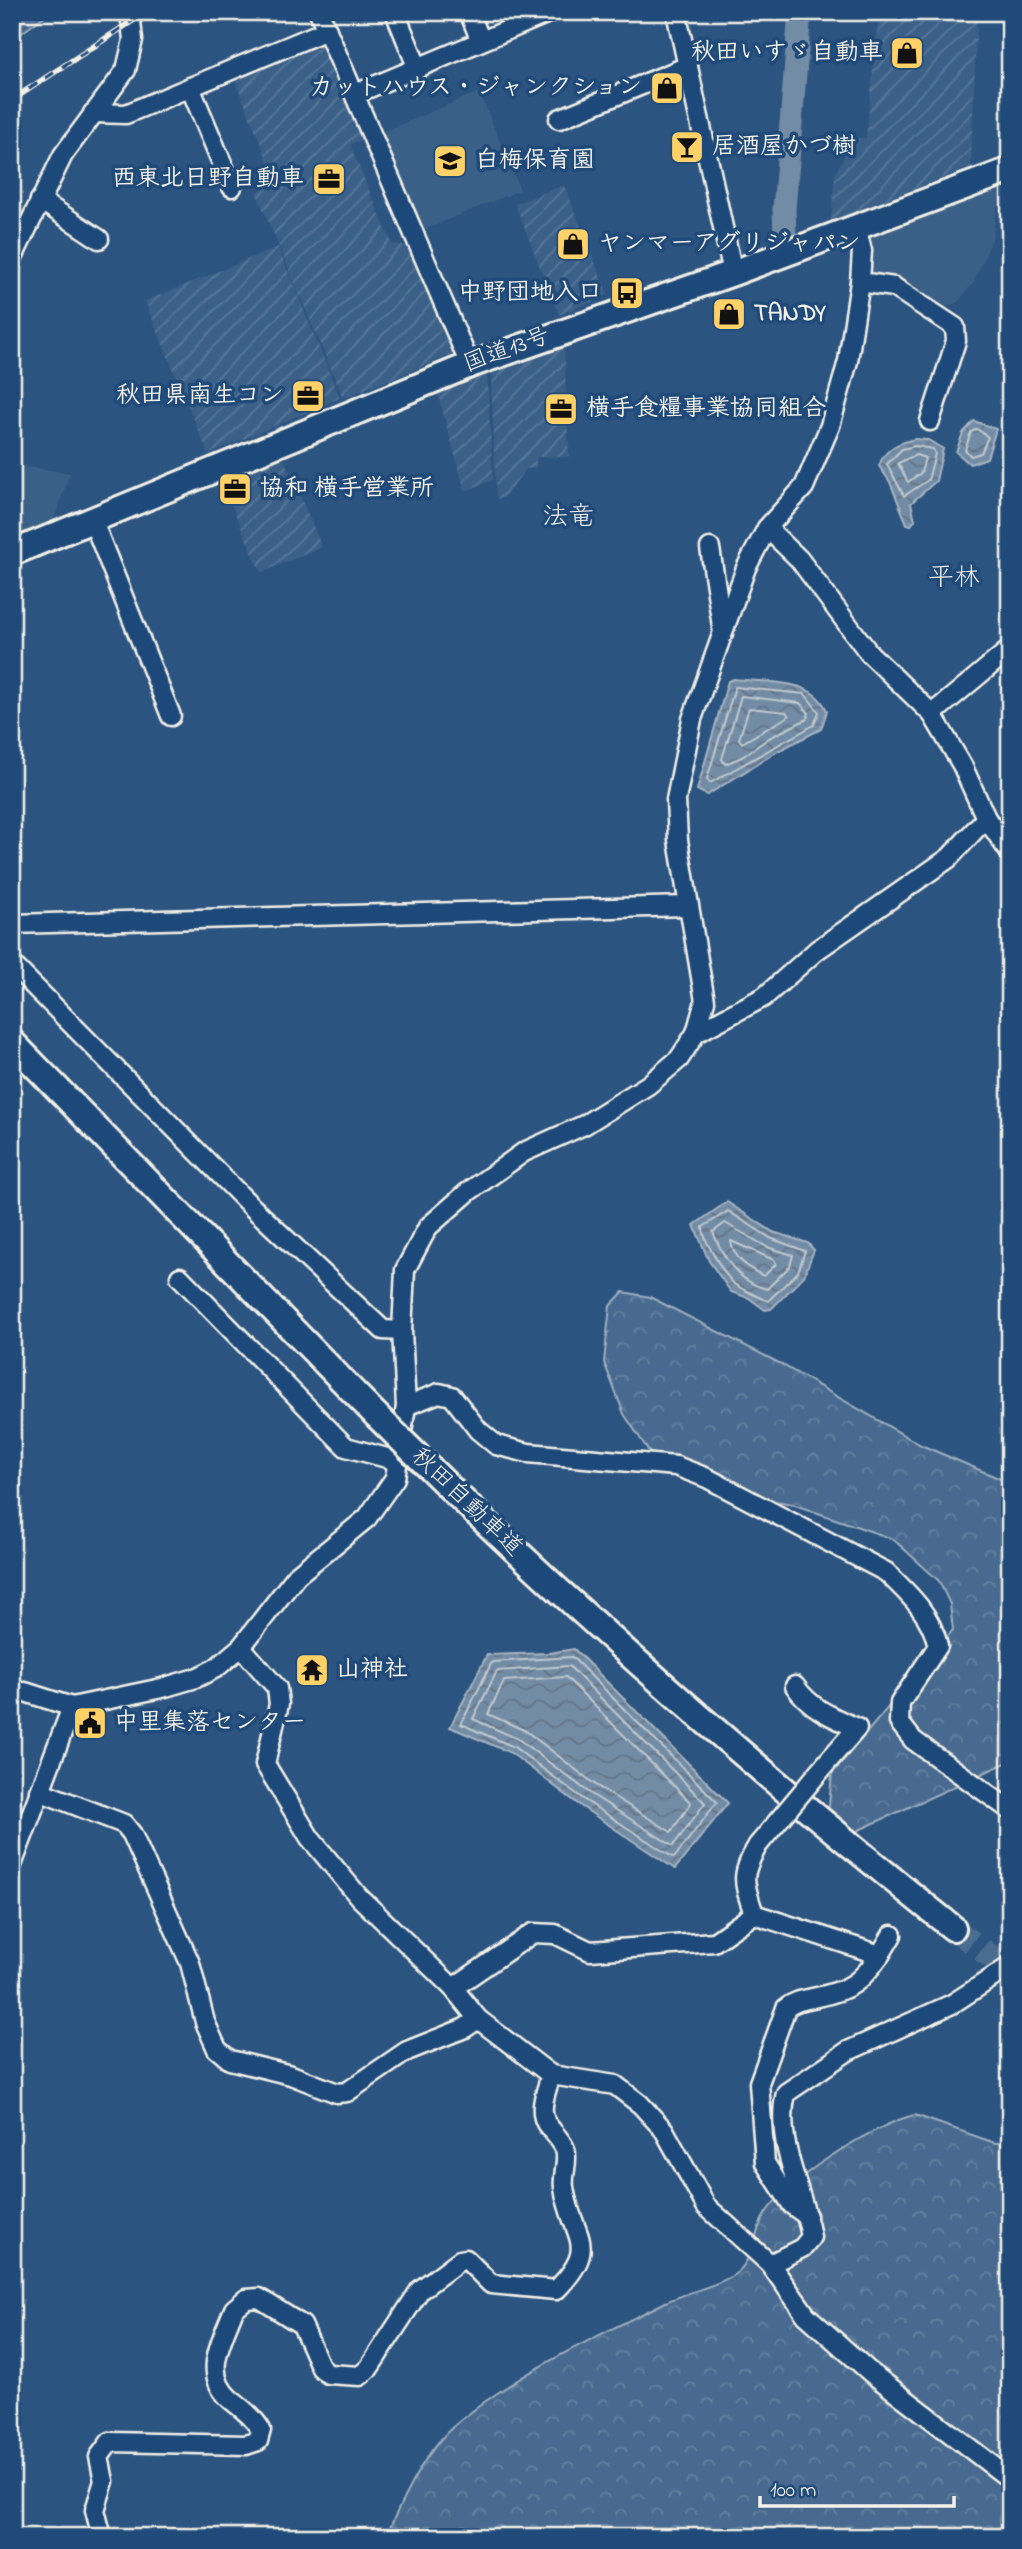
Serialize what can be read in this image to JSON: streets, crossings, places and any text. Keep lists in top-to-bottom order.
{
  "streets": {
    "highway": ["国道13号", "秋田自動車道"]
  },
  "districts": ["法竜", "平林"],
  "places": {
    "shop": [
      "秋田いすゞ自動車",
      "カットハウス・ジャンクション",
      "ヤンマーアグリジャパン",
      "TANDY"
    ],
    "bar": ["居酒屋かづ樹"],
    "school or university": ["白梅保育園"],
    "office": [
      "西東北日野自動車",
      "秋田県南生コン",
      "横手食糧事業協同組合",
      "協和 横手営業所"
    ],
    "bus stop": ["中野団地入口"],
    "temple": ["山神社"],
    "public building": ["中里集落センター"]
  },
  "scale_bar": "100 m"
}
